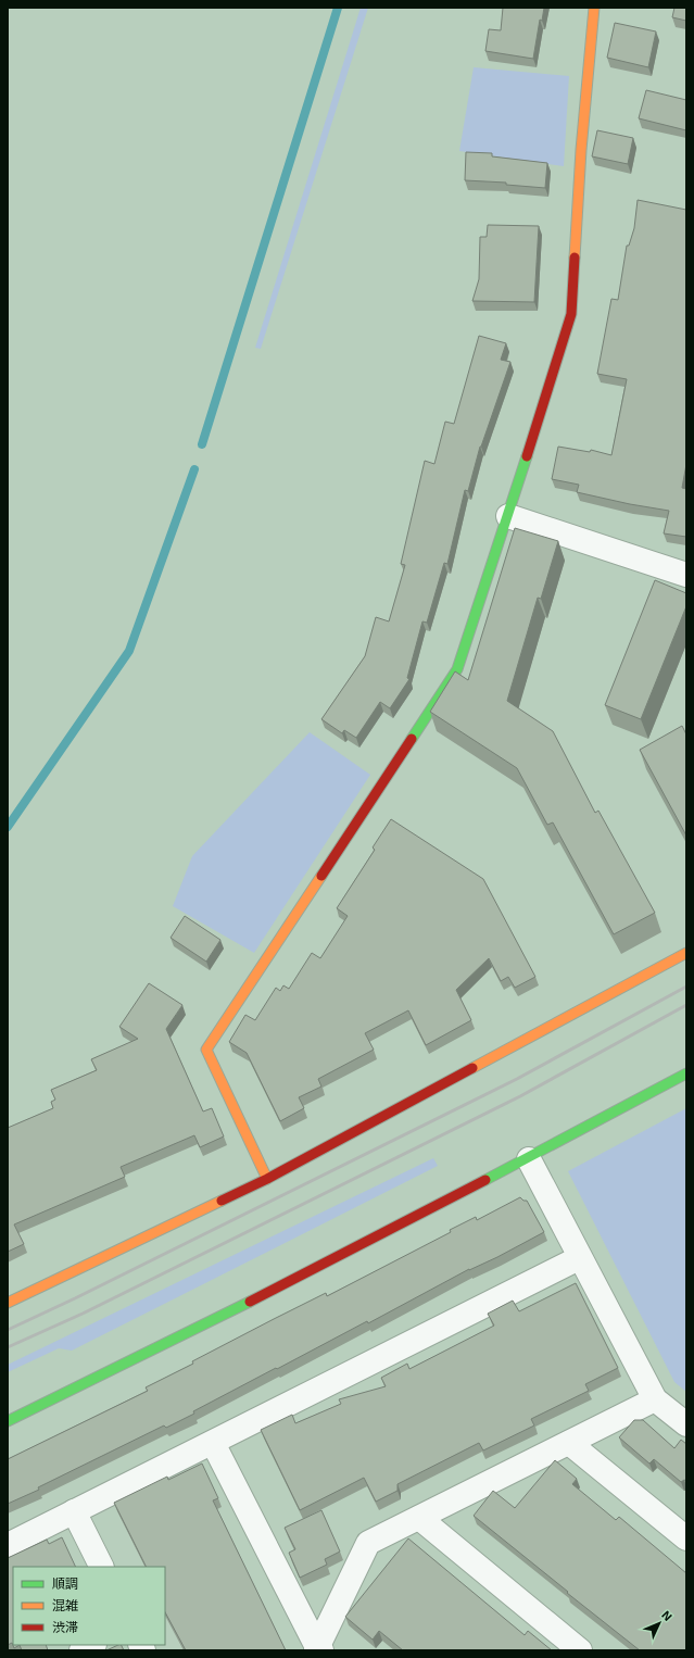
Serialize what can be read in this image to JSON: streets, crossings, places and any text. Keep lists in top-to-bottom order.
{
  "legend": ["順調", "混雑", "渋滞"],
  "north": "top right"
}
